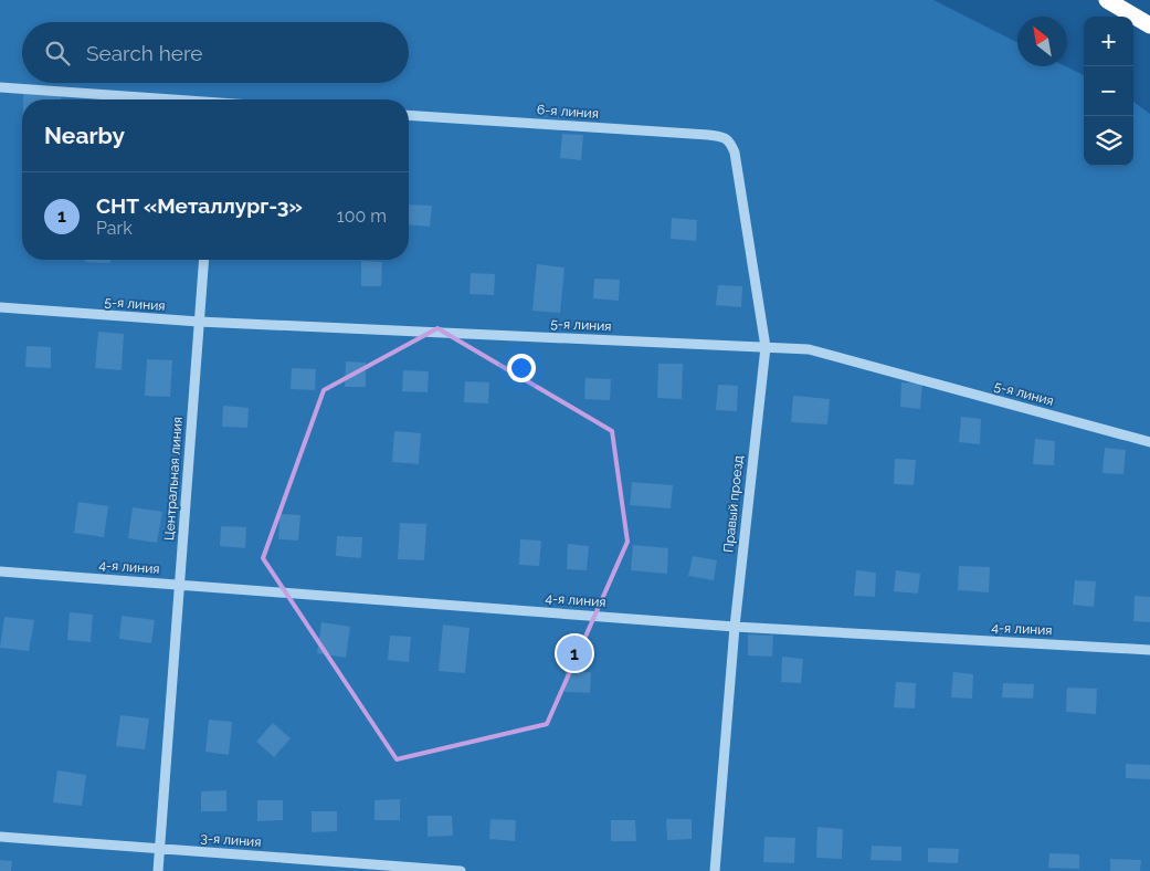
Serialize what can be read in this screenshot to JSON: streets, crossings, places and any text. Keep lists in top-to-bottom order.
{
  "streets": {
    "lane": [
      "6-я линия",
      "5-я линия",
      "Центральная линия",
      "Правый проезд",
      "4-я линия",
      "3-я линия"
    ]
  },
  "crossings": [
    ["6-я линия", "Правый проезд"],
    ["5-я линия", "Центральная линия"],
    ["5-я линия", "Правый проезд"],
    ["Центральная линия", "4-я линия"],
    ["Центральная линия", "3-я линия"],
    ["Правый проезд", "4-я линия"]
  ],
  "north": "top left",
  "page": {
    "map_buttons": ["+", "−"],
    "search": "Search here",
    "heading": "Nearby",
    "list": [
      {
        "mark": "1",
        "name": "СНТ «Металлург-3»",
        "note": "Park",
        "value": "100 m"
      }
    ],
    "pins": "1"
  }
}
